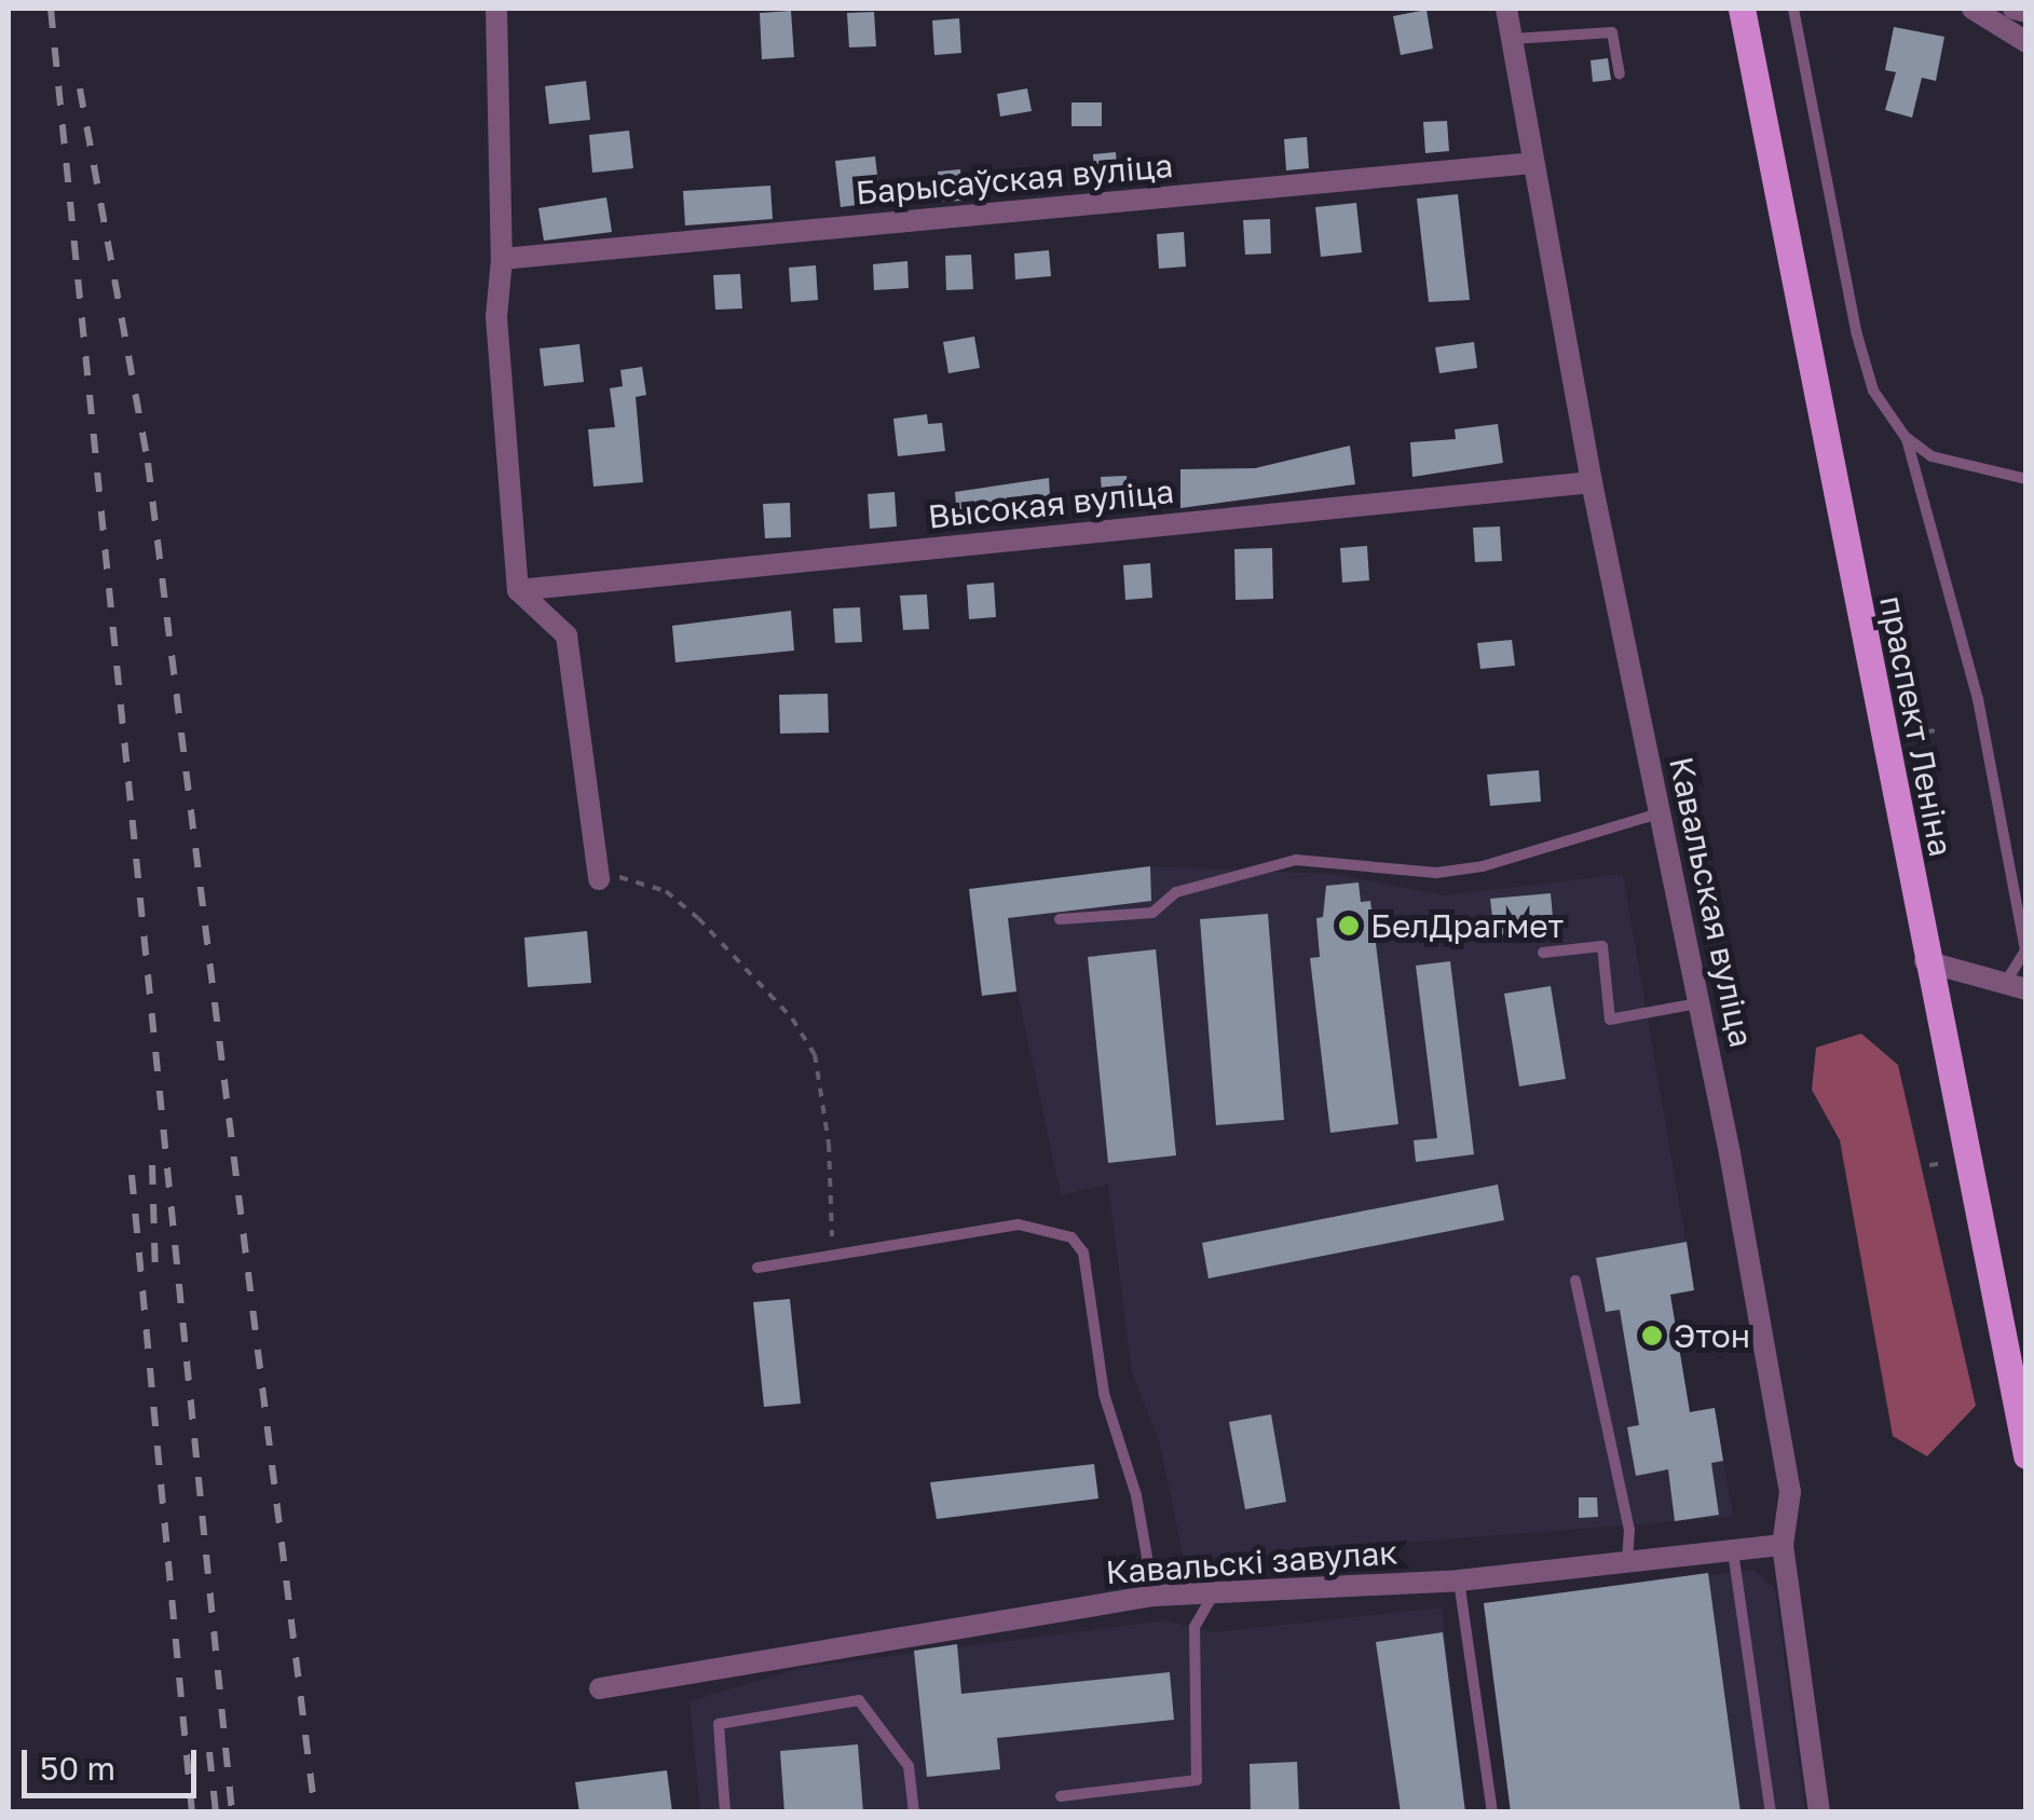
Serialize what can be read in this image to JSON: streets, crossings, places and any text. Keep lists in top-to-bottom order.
{
  "streets": {
    "main road": ["праспект Леніна"],
    "street": [
      "Барысаўская вуліца",
      "Высокая вуліца",
      "Кавальская вуліца",
      "Кавальскі завулак"
    ]
  },
  "crossings": [
    ["Барысаўская вуліца", "Кавальская вуліца"],
    ["Высокая вуліца", "Кавальская вуліца"],
    ["Кавальская вуліца", "Кавальскі завулак"]
  ],
  "places": ["БелДрагмет", "Этон"],
  "scale_bar": "50 m"
}
